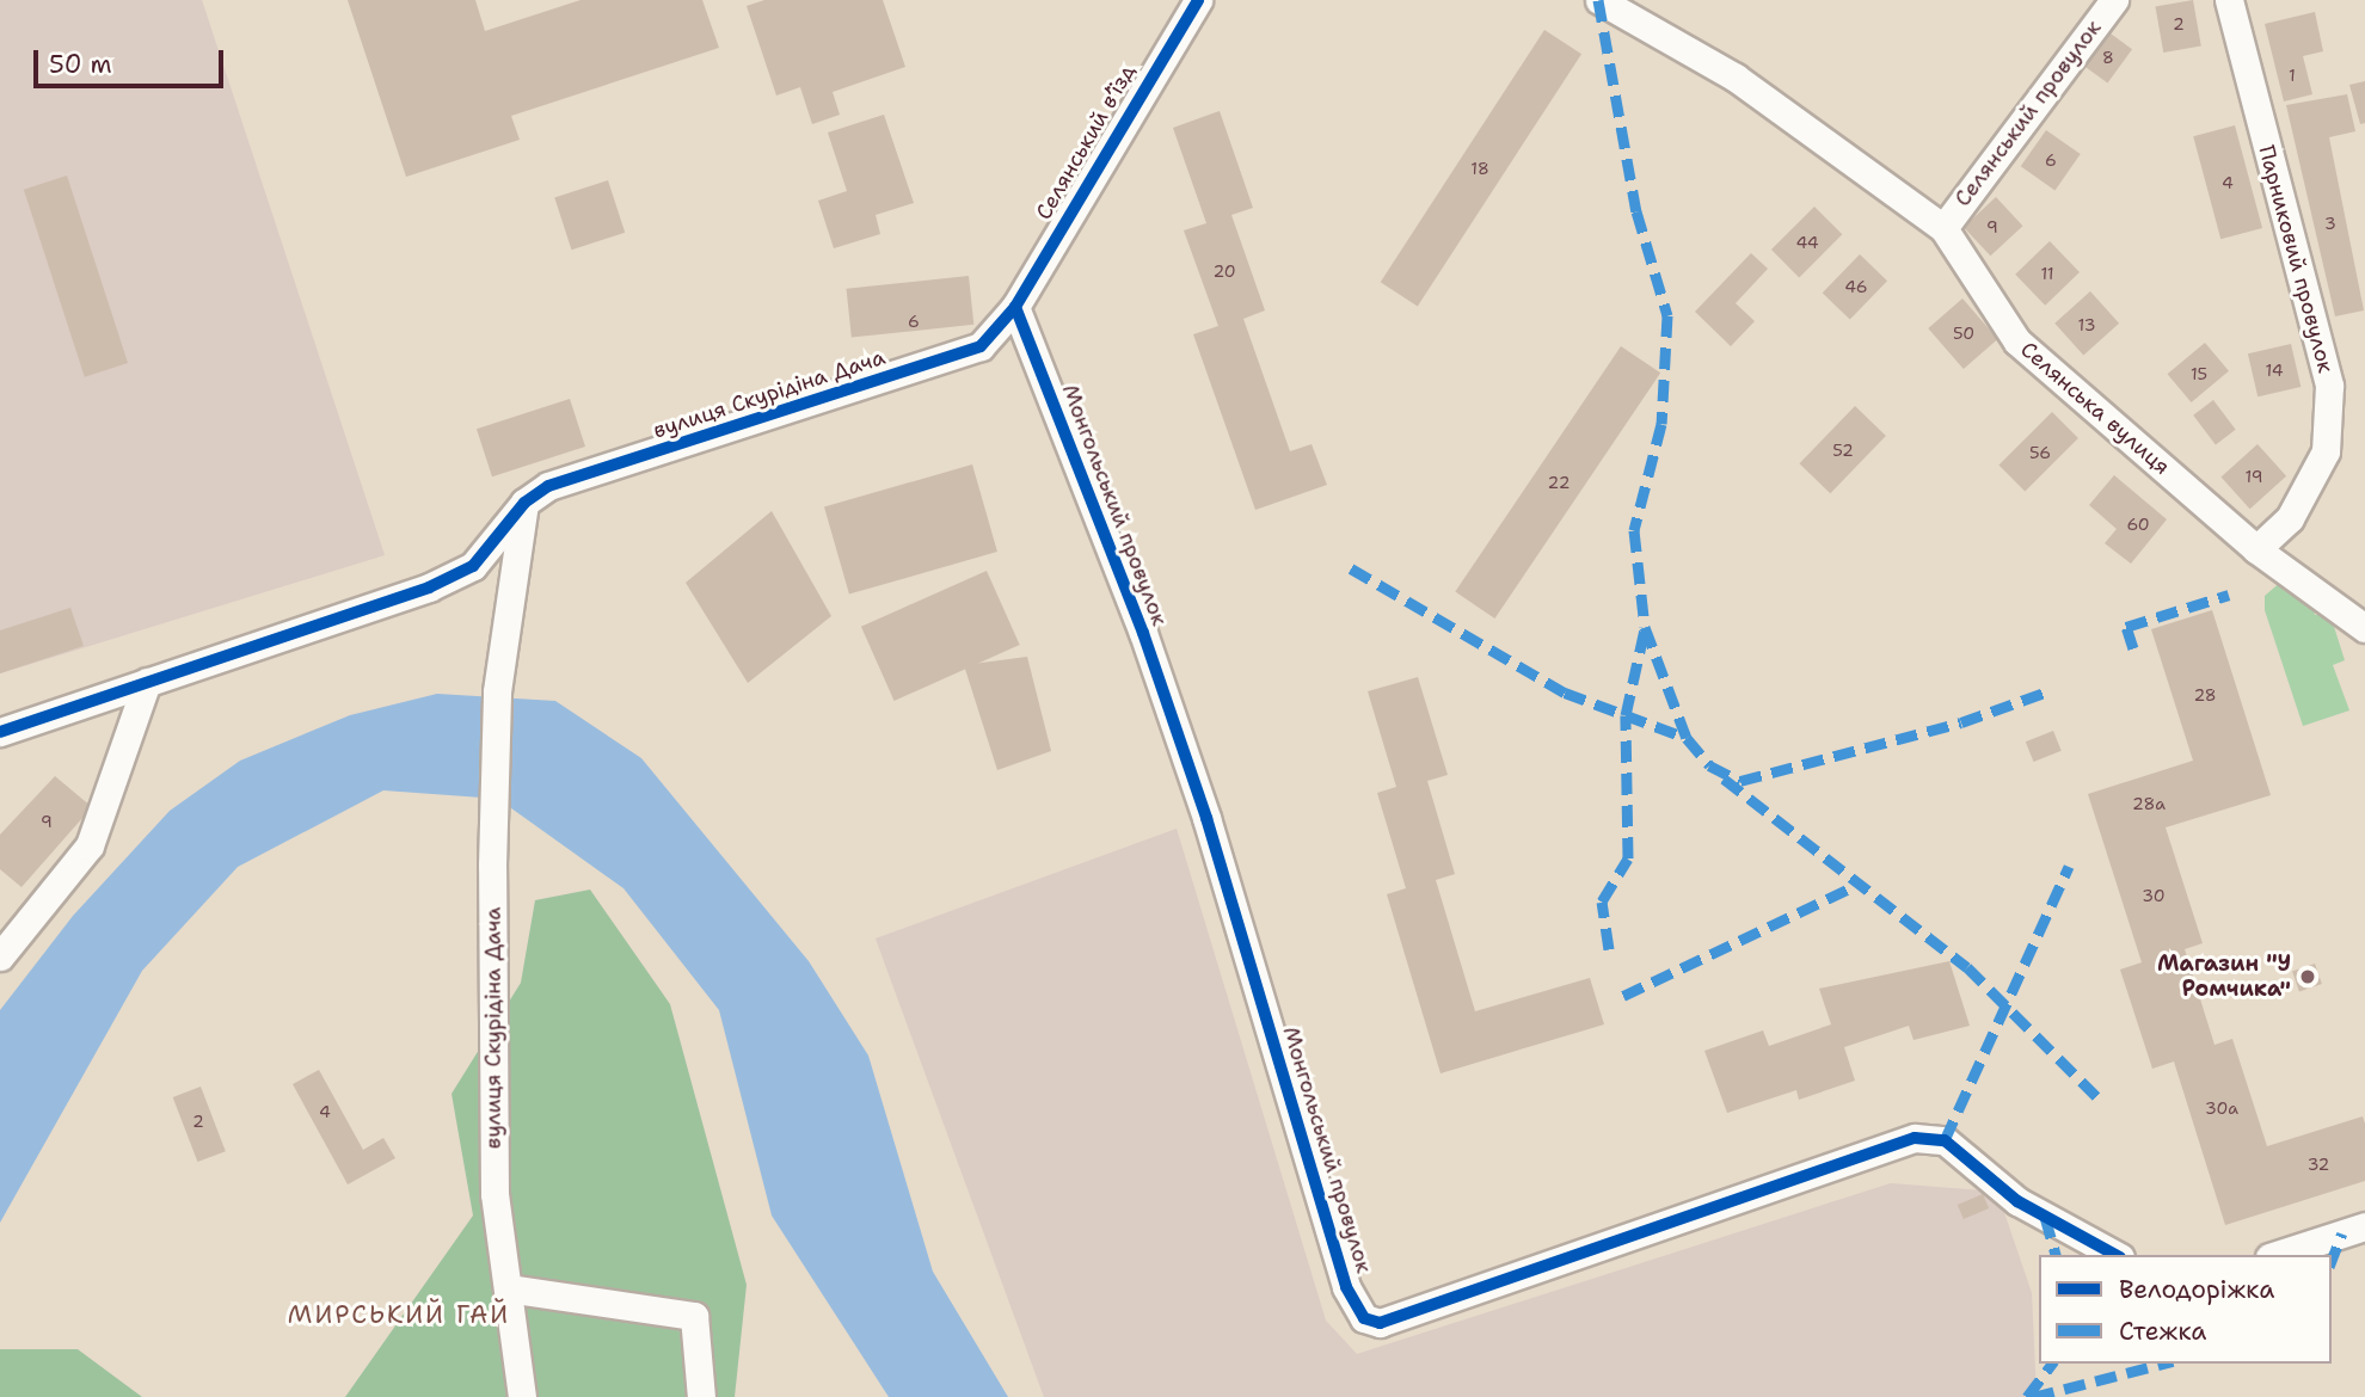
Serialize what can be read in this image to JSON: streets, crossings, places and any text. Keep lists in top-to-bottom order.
{
  "streets": {
    "street": [
      "Селянський провулок",
      "Селянський вʼїзд",
      "Парниковий провулок",
      "вулиця Скурідіна Дача",
      "Селянська вулиця",
      "Монгольський провулок"
    ]
  },
  "crossings": [
    ["Селянський провулок", "Селянська вулиця"],
    ["Селянський вʼїзд", "вулиця Скурідіна Дача"],
    ["Селянський вʼїзд", "Монгольський провулок"],
    ["Парниковий провулок", "Селянська вулиця"],
    ["вулиця Скурідіна Дача", "Монгольський провулок"]
  ],
  "districts": ["МИРСЬКИЙ ГАЙ"],
  "places": ["Магазин \"У Ромчика\""],
  "house_numbers": [
    "2",
    "8",
    "1",
    "6",
    "18",
    "4",
    "3",
    "9",
    "44",
    "20",
    "11",
    "46",
    "6",
    "13",
    "50",
    "14",
    "15",
    "52",
    "56",
    "19",
    "22",
    "60",
    "28",
    "28а",
    "9",
    "30",
    "30а",
    "4",
    "2",
    "32"
  ],
  "legend": ["Велодоріжка", "Стежка"],
  "scale_bar": "50 m"
}
